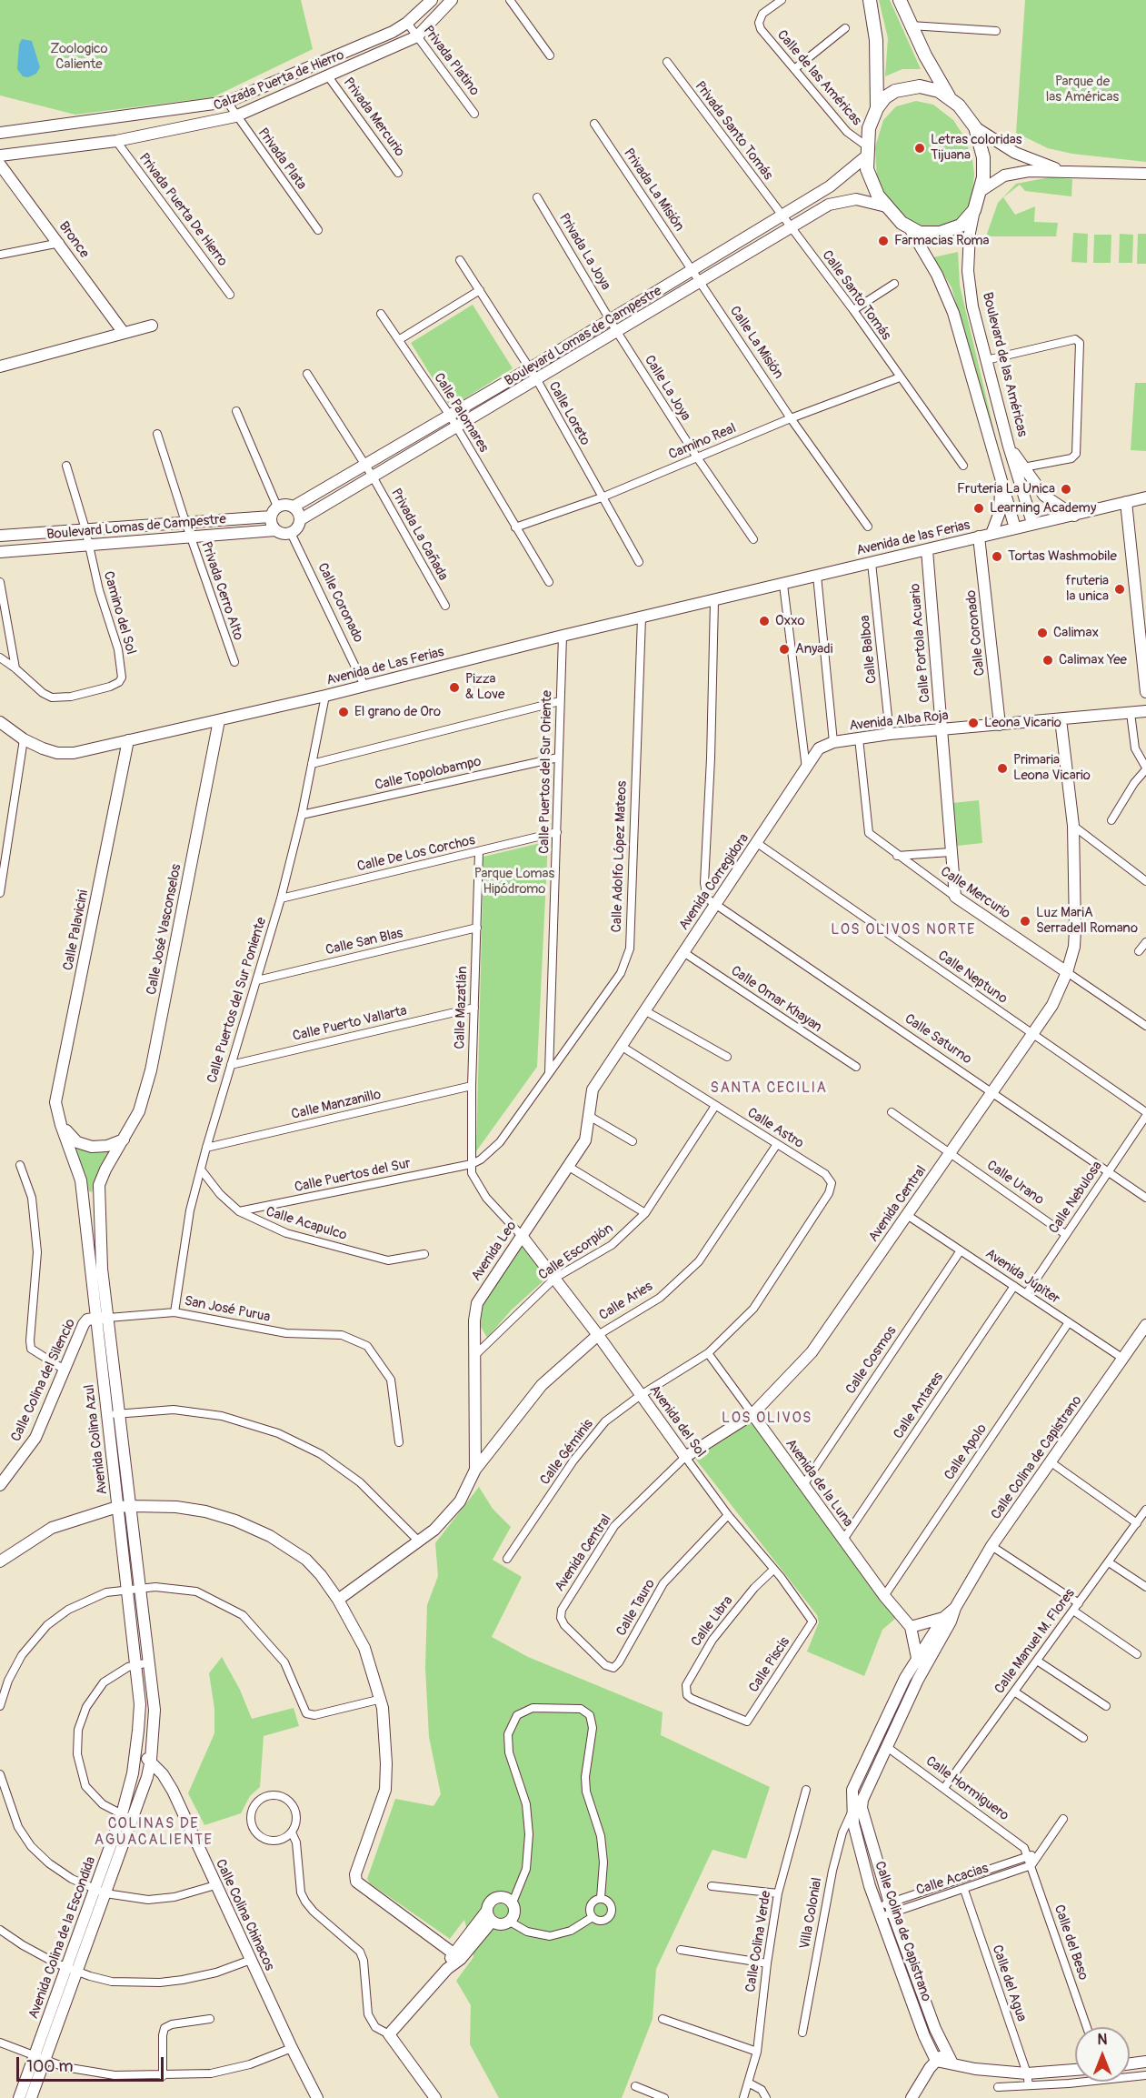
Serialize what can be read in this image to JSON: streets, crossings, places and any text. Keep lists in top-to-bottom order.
{
  "streets": {
    "main road": [
      "Calzada Puerta de Hierro",
      "Bronce",
      "Boulevard Lomas de Campestre",
      "Boulevard de las Américas",
      "Avenida de las Ferias",
      "Calle Coronado",
      "Calle Portola Acuario",
      "Avenida de Las Ferias",
      "Avenida Alba Roja",
      "Avenida Corregidora",
      "Calle Mercurio",
      "Calle José Vasconselos",
      "Calle Palavicini",
      "Avenida Central",
      "Avenida Leo",
      "Calle Aries",
      "Calle Colina del Silencio",
      "Avenida del Sol",
      "Avenida Colina Azul",
      "Calle Colina de Capistrano",
      "Avenida de la Luna",
      "Calle Colina Chinacos",
      "Avenida Colina de la Escondida"
    ],
    "street": [
      "Privada Platino",
      "Calle de las Américas",
      "Privada Mercurio",
      "Privada Santo Tomás",
      "Privada Plata",
      "Privada La Misión",
      "Privada Puerta De Hierro",
      "Privada La Joya",
      "Calle Santo Tomás",
      "Calle La Misión",
      "Calle La Joya",
      "Calle Palomares",
      "Calle Loreto",
      "Camino Real",
      "Privada La Cañada",
      "Privada Cerro Alto",
      "Camino del Sol",
      "Calle Balboa",
      "Calle Puertos del Sur Oriente",
      "Calle Topolobampo",
      "Calle De Los Corchos",
      "Calle Adolfo López Mateos",
      "Calle San Blas",
      "Calle Neptuno",
      "Calle Omar Khayan",
      "Calle Puertos del Sur Poniente",
      "Calle Mazatlán",
      "Calle Puerto Vallarta",
      "Calle Saturno",
      "Calle Manzanillo",
      "Calle Astro",
      "Calle Puertos del Sur",
      "Calle Urano",
      "Calle Nebulosa",
      "Calle Acapulco",
      "Calle Escorpión",
      "Avenida Júpiter",
      "San José Purua",
      "Calle Cosmos",
      "Calle Antares",
      "Calle Géminis",
      "Calle Apolo",
      "Calle Tauro",
      "Calle Libra",
      "Calle Manuel M. Flores",
      "Calle Piscis",
      "Calle Hormiguero",
      "Calle Acacias",
      "Villa Colonial",
      "Calle Colina Verde",
      "Calle del Beso",
      "Calle del Agua"
    ]
  },
  "crossings": [
    ["Privada Platino", "Calzada Puerta de Hierro"],
    ["Calle de las Américas", "Boulevard Lomas de Campestre"],
    ["Calle de las Américas", "Boulevard de las Américas"],
    ["Calzada Puerta de Hierro", "Privada Mercurio"],
    ["Calzada Puerta de Hierro", "Privada Plata"],
    ["Calzada Puerta de Hierro", "Privada Puerta De Hierro"],
    ["Privada Santo Tomás", "Calle Santo Tomás"],
    ["Privada Santo Tomás", "Boulevard Lomas de Campestre"],
    ["Privada La Misión", "Boulevard Lomas de Campestre"],
    ["Privada La Misión", "Calle La Misión"],
    ["Privada La Joya", "Boulevard Lomas de Campestre"],
    ["Privada La Joya", "Calle La Joya"],
    ["Calle Santo Tomás", "Boulevard Lomas de Campestre"],
    ["Calle Santo Tomás", "Camino Real"],
    ["Boulevard Lomas de Campestre", "Calle La Misión"],
    ["Boulevard Lomas de Campestre", "Boulevard de las Américas"],
    ["Boulevard Lomas de Campestre", "Calle La Joya"],
    ["Boulevard Lomas de Campestre", "Calle Palomares"],
    ["Boulevard Lomas de Campestre", "Calle Loreto"],
    ["Boulevard Lomas de Campestre", "Privada La Cañada"],
    ["Boulevard Lomas de Campestre", "Privada Cerro Alto"],
    ["Boulevard Lomas de Campestre", "Calle Coronado"],
    ["Boulevard Lomas de Campestre", "Camino del Sol"],
    ["Calle La Misión", "Camino Real"],
    ["Boulevard de las Américas", "Avenida de las Ferias"],
    ["Calle La Joya", "Camino Real"],
    ["Calle Palomares", "Camino Real"],
    ["Calle Loreto", "Camino Real"],
    ["Avenida de las Ferias", "Calle Coronado"],
    ["Avenida de las Ferias", "Calle Portola Acuario"],
    ["Avenida de las Ferias", "Calle Balboa"],
    ["Avenida de las Ferias", "Avenida de Las Ferias"],
    ["Calle Coronado", "Avenida de Las Ferias"],
    ["Calle Coronado", "Avenida Alba Roja"],
    ["Calle Portola Acuario", "Avenida Alba Roja"],
    ["Calle Portola Acuario", "Calle Mercurio"],
    ["Calle Balboa", "Avenida Alba Roja"],
    ["Avenida de Las Ferias", "Calle Puertos del Sur Oriente"],
    ["Avenida de Las Ferias", "Calle Adolfo López Mateos"],
    ["Avenida de Las Ferias", "Calle José Vasconselos"],
    ["Avenida de Las Ferias", "Calle Palavicini"],
    ["Avenida de Las Ferias", "Calle Puertos del Sur Poniente"],
    ["Avenida Alba Roja", "Avenida Corregidora"],
    ["Avenida Alba Roja", "Calle Mercurio"],
    ["Avenida Alba Roja", "Avenida Central"],
    ["Calle Puertos del Sur Oriente", "Calle Topolobampo"],
    ["Calle Puertos del Sur Oriente", "Calle De Los Corchos"],
    ["Calle Puertos del Sur Oriente", "Calle Adolfo López Mateos"],
    ["Calle Topolobampo", "Calle Puertos del Sur Poniente"],
    ["Calle De Los Corchos", "Calle Puertos del Sur Poniente"],
    ["Calle De Los Corchos", "Calle Mazatlán"],
    ["Calle Adolfo López Mateos", "Calle Mazatlán"],
    ["Calle Adolfo López Mateos", "Calle Puertos del Sur"],
    ["Avenida Corregidora", "Calle Neptuno"],
    ["Avenida Corregidora", "Calle Omar Khayan"],
    ["Avenida Corregidora", "Calle Saturno"],
    ["Avenida Corregidora", "Calle Astro"],
    ["Avenida Corregidora", "Avenida Leo"],
    ["Calle Mercurio", "Avenida Central"],
    ["Calle José Vasconselos", "Avenida Colina Azul"],
    ["Calle Palavicini", "Avenida Colina Azul"],
    ["Calle San Blas", "Calle Puertos del Sur Poniente"],
    ["Calle San Blas", "Calle Mazatlán"],
    ["Calle Neptuno", "Calle Nebulosa"],
    ["Calle Neptuno", "Avenida Central"],
    ["Calle Puertos del Sur Poniente", "Calle Puerto Vallarta"],
    ["Calle Puertos del Sur Poniente", "Calle Manzanillo"],
    ["Calle Puertos del Sur Poniente", "Calle Acapulco"],
    ["Calle Puertos del Sur Poniente", "San José Purua"],
    ["Calle Mazatlán", "Calle Puerto Vallarta"],
    ["Calle Mazatlán", "Calle Manzanillo"],
    ["Calle Mazatlán", "Calle Puertos del Sur"],
    ["Calle Mazatlán", "Avenida Leo"],
    ["Calle Mazatlán", "Avenida del Sol"],
    ["Calle Saturno", "Calle Nebulosa"],
    ["Calle Saturno", "Avenida Central"],
    ["Calle Astro", "Avenida Leo"],
    ["Calle Astro", "Calle Escorpión"],
    ["Calle Astro", "Calle Aries"],
    ["Calle Astro", "Calle Géminis"],
    ["Calle Puertos del Sur", "Calle Acapulco"],
    ["Calle Urano", "Calle Nebulosa"],
    ["Calle Urano", "Avenida Central"],
    ["Calle Nebulosa", "Avenida Júpiter"],
    ["Avenida Central", "Avenida Júpiter"],
    ["Avenida Central", "Avenida del Sol"],
    ["Avenida Central", "Avenida de la Luna"],
    ["Avenida Central", "Calle Tauro"],
    ["Avenida Leo", "Calle Escorpión"],
    ["Avenida Leo", "Calle Aries"],
    ["Avenida Leo", "Avenida del Sol"],
    ["Calle Escorpión", "Avenida del Sol"],
    ["Avenida Júpiter", "Calle Cosmos"],
    ["Avenida Júpiter", "Calle Antares"],
    ["Avenida Júpiter", "Calle Apolo"],
    ["Avenida Júpiter", "Calle Colina de Capistrano"],
    ["Calle Aries", "Avenida del Sol"],
    ["San José Purua", "Avenida Colina Azul"],
    ["Calle Cosmos", "Avenida de la Luna"],
    ["Calle Colina del Silencio", "Avenida Colina Azul"],
    ["Calle Antares", "Avenida de la Luna"],
    ["Avenida del Sol", "Calle Géminis"],
    ["Avenida del Sol", "Calle Tauro"],
    ["Avenida del Sol", "Calle Libra"],
    ["Avenida del Sol", "Calle Piscis"],
    ["Avenida Colina Azul", "Calle Colina Chinacos"],
    ["Avenida Colina Azul", "Avenida Colina de la Escondida"],
    ["Calle Géminis", "Avenida de la Luna"],
    ["Calle Apolo", "Avenida de la Luna"],
    ["Calle Colina de Capistrano", "Calle Hormiguero"],
    ["Calle Colina de Capistrano", "Calle Acacias"],
    ["Calle Colina de Capistrano", "Villa Colonial"],
    ["Calle Libra", "Calle Piscis"],
    ["Calle Manuel M. Flores", "Calle Hormiguero"],
    ["Calle Hormiguero", "Calle Acacias"],
    ["Calle Hormiguero", "Calle del Beso"],
    ["Calle Acacias", "Calle del Beso"],
    ["Calle Acacias", "Calle del Agua"],
    ["Calle Colina Chinacos", "Avenida Colina de la Escondida"]
  ],
  "districts": [
    "LOS OLIVOS NORTE",
    "SANTA CECILIA",
    "LOS OLIVOS",
    "COLINAS DE AGUACALIENTE"
  ],
  "parks": ["Zoologico Caliente", "Parque de las Américas", "Parque Lomas Hipódromo"],
  "places": [
    "Letras coloridas Tijuana",
    "Farmacias Roma",
    "Fruteria La Unica",
    "Learning Academy",
    "Tortas Washmobile",
    "fruteria la unica",
    "Oxxo",
    "Calimax",
    "Anyadi",
    "Calimax Yee",
    "Pizza & Love",
    "El grano de Oro",
    "Leona Vicario",
    "Primaria Leona Vicario",
    "Luz MariA Serradell Romano"
  ],
  "scale_bar": "100 m",
  "north": "top"
}
